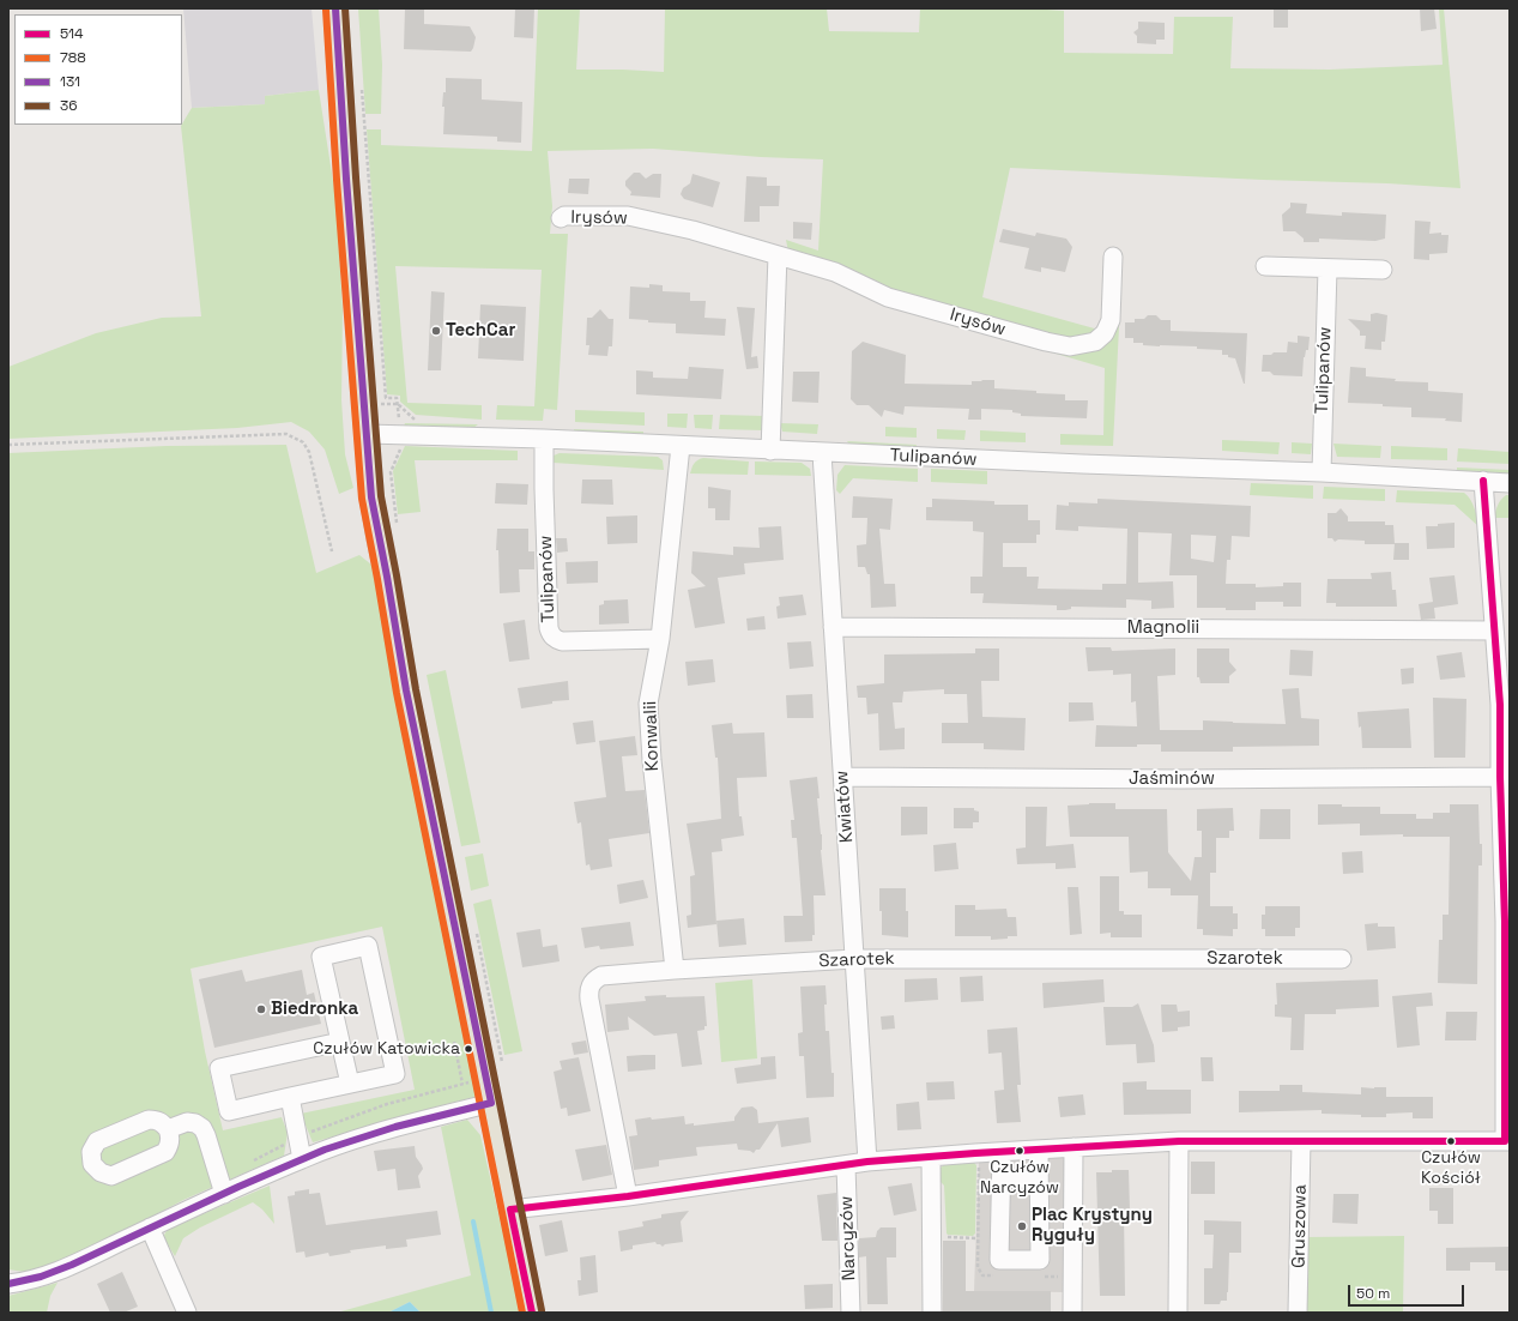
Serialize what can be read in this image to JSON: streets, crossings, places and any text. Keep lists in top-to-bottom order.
{
  "streets": {
    "street": [
      "Irysów",
      "Tulipanów",
      "Magnolii",
      "Konwalii",
      "Jaśminów",
      "Kwiatów",
      "Szarotek",
      "Gruszowa",
      "Narcyzów"
    ]
  },
  "crossings": [
    ["Tulipanów", "Konwalii"],
    ["Tulipanów", "Kwiatów"],
    ["Magnolii", "Kwiatów"],
    ["Konwalii", "Szarotek"],
    ["Jaśminów", "Kwiatów"],
    ["Kwiatów", "Szarotek"]
  ],
  "places": [
    "TechCar",
    "Biedronka",
    "Czułów Katowicka",
    "Czułów Kościół",
    "Czułów Narcyzów",
    "Plac Krystyny Ryguły"
  ],
  "lines": [
    "transit line 131",
    "transit line 36",
    "transit line 788",
    "transit line 514"
  ],
  "legend": [
    "514",
    "788",
    "131",
    "36"
  ],
  "scale_bar": "50 m"
}
